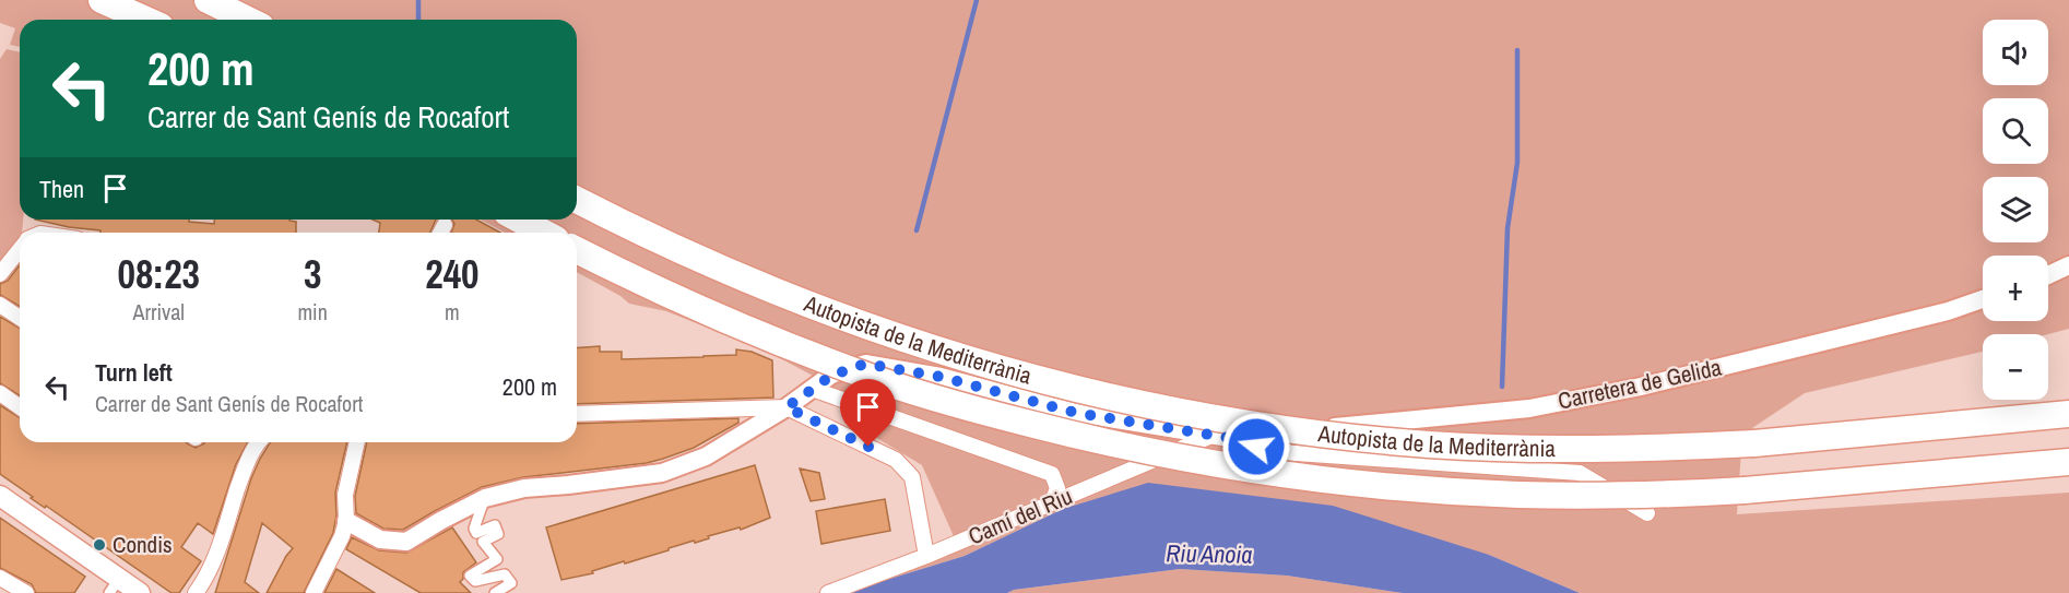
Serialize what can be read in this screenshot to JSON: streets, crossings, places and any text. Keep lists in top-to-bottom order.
{
  "streets": {
    "highway": ["Autopista de la Mediterrània"],
    "street": ["Carretera de Gelida", "Camí del Riu"]
  },
  "crossings": [
    ["Carretera de Gelida", "Camí del Riu"]
  ],
  "water": ["Riu Anoia"],
  "places": ["Condis"],
  "page": {
    "map_buttons": ["+", "−"],
    "turn": ["200 m", "Carrer de Sant Genís de Rocafort"],
    "then": "Then",
    "eta": [
      "08:23",
      "Arrival",
      "3",
      "min",
      "240",
      "m"
    ],
    "list": [
      {
        "name": "Turn left",
        "note": "Carrer de Sant Genís de Rocafort",
        "value": "200 m"
      }
    ]
  }
}
